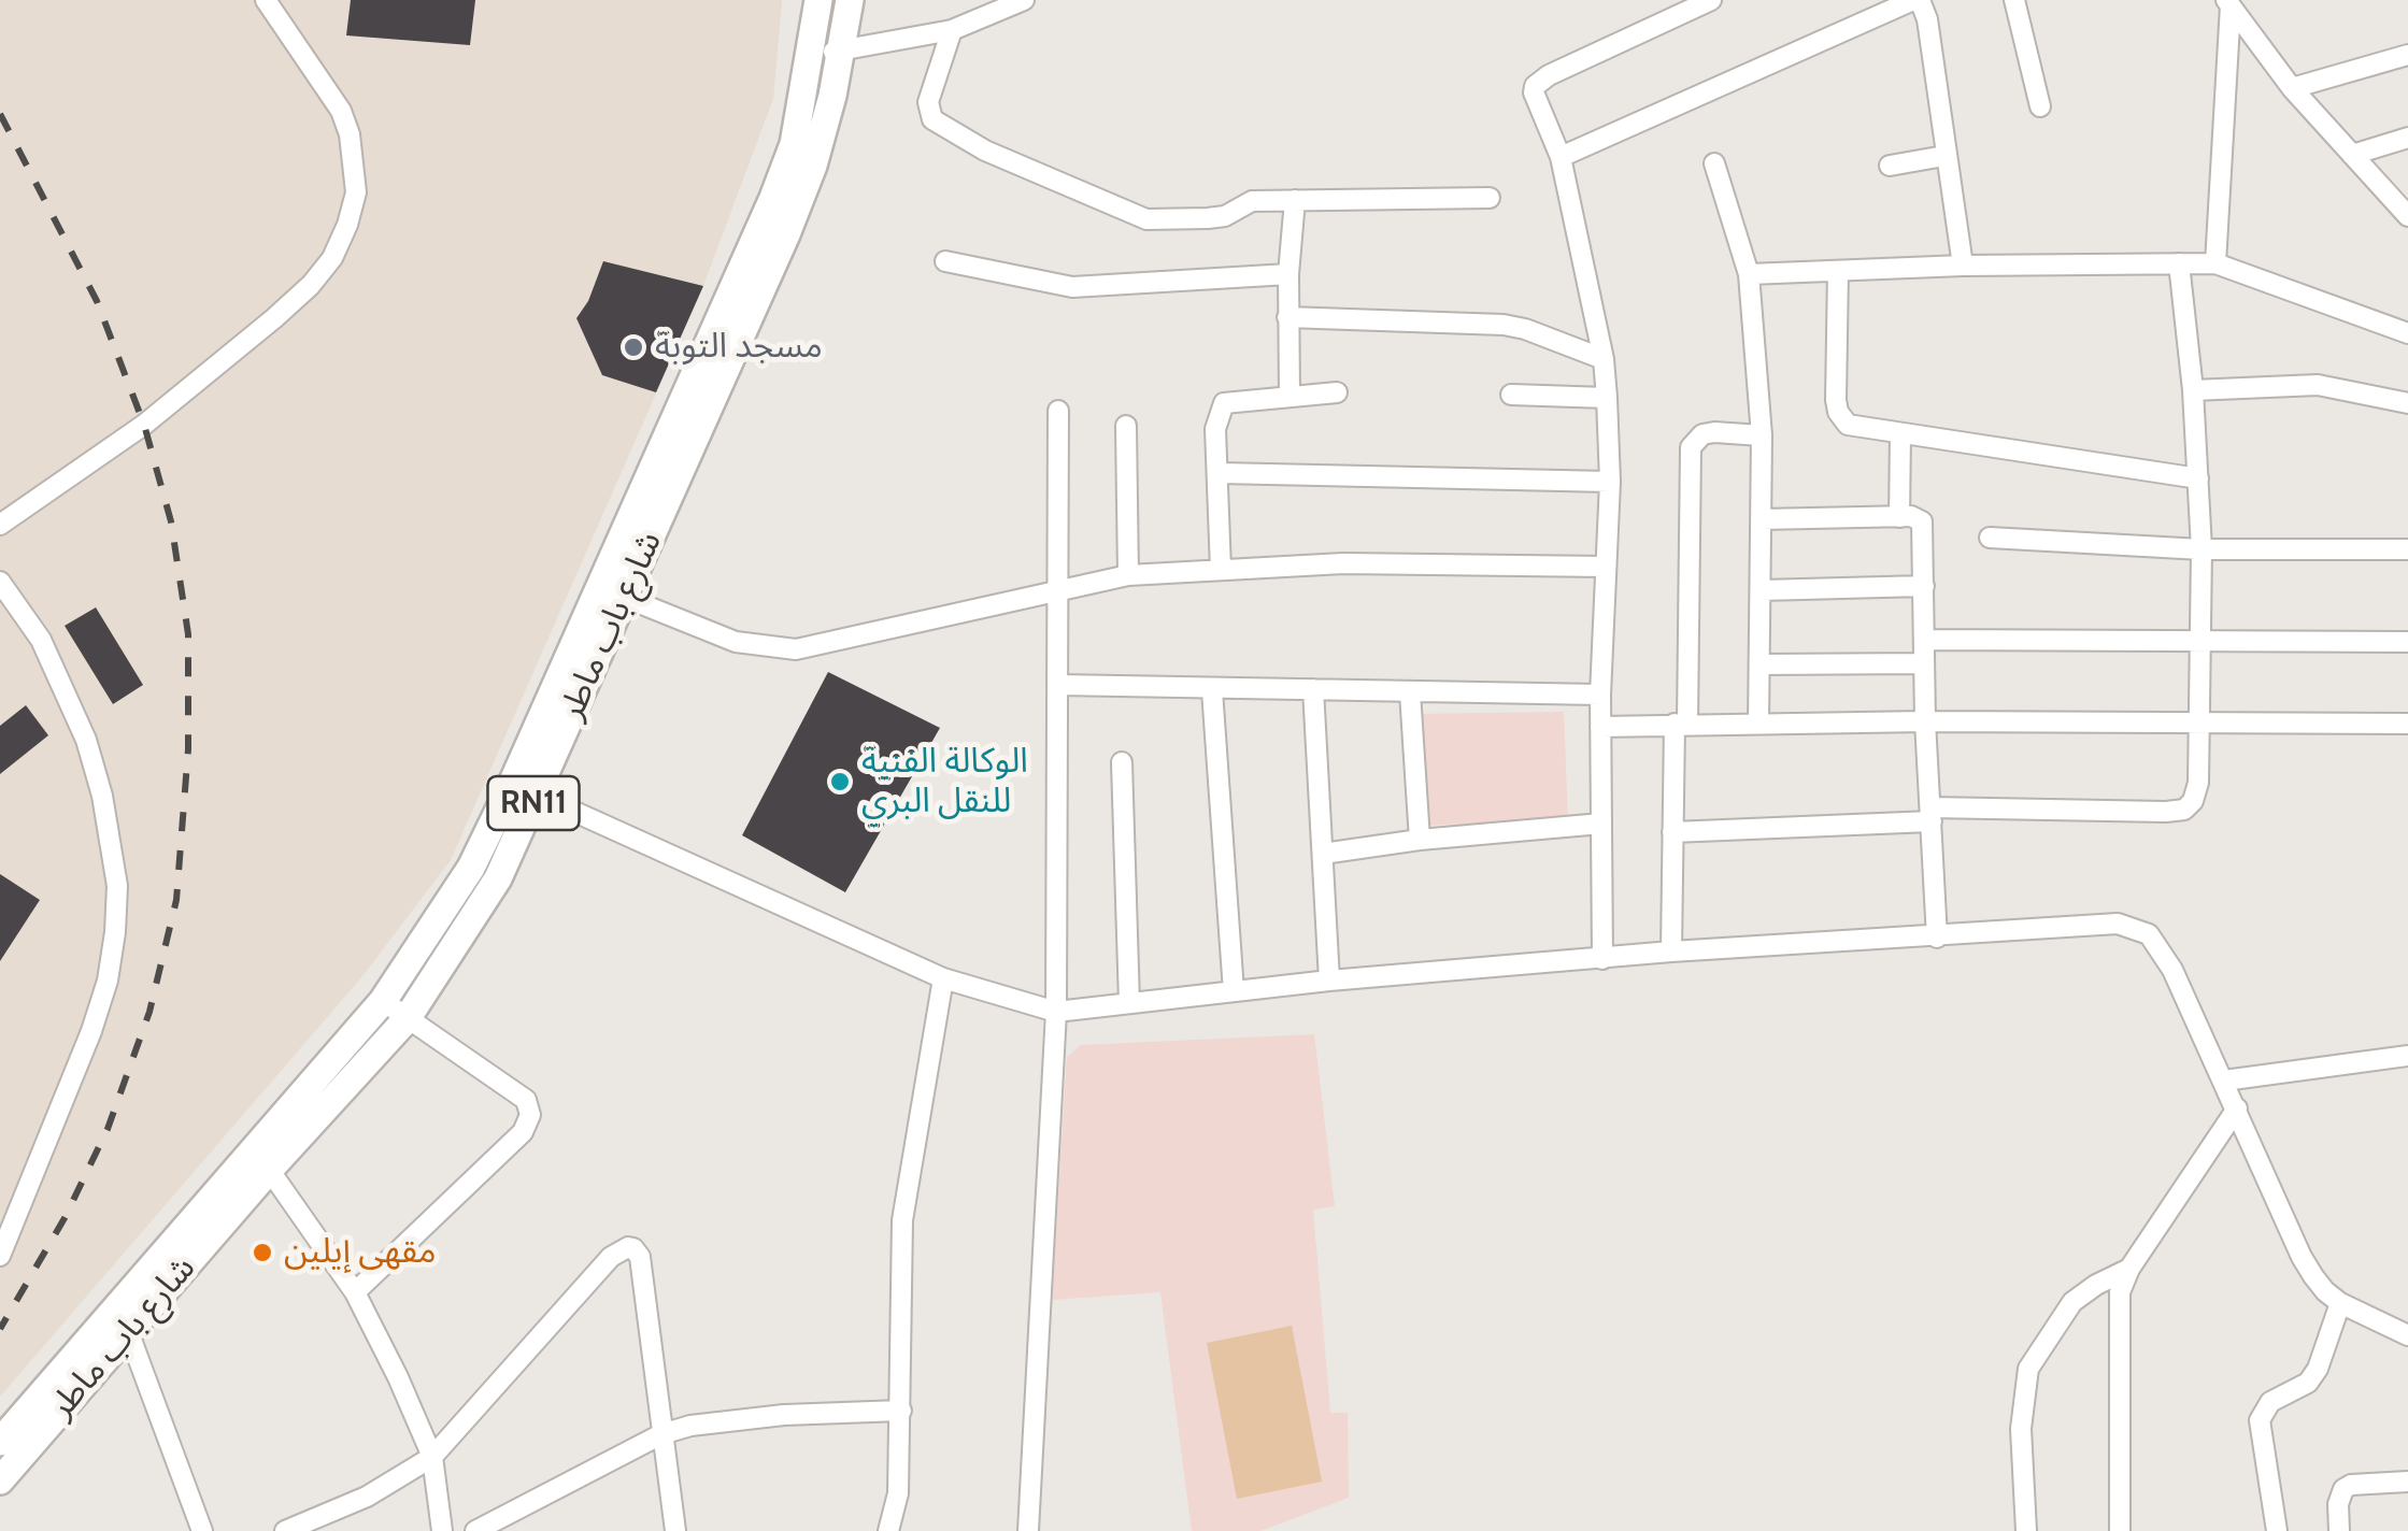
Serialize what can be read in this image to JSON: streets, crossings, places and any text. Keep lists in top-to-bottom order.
{
  "streets": {
    "main road": ["شارع باب ماطر", "RN11"]
  },
  "places": ["مسجد التوبة", "الوكالة الفنية للنقل البري", "مقهى إيلين"]
}
